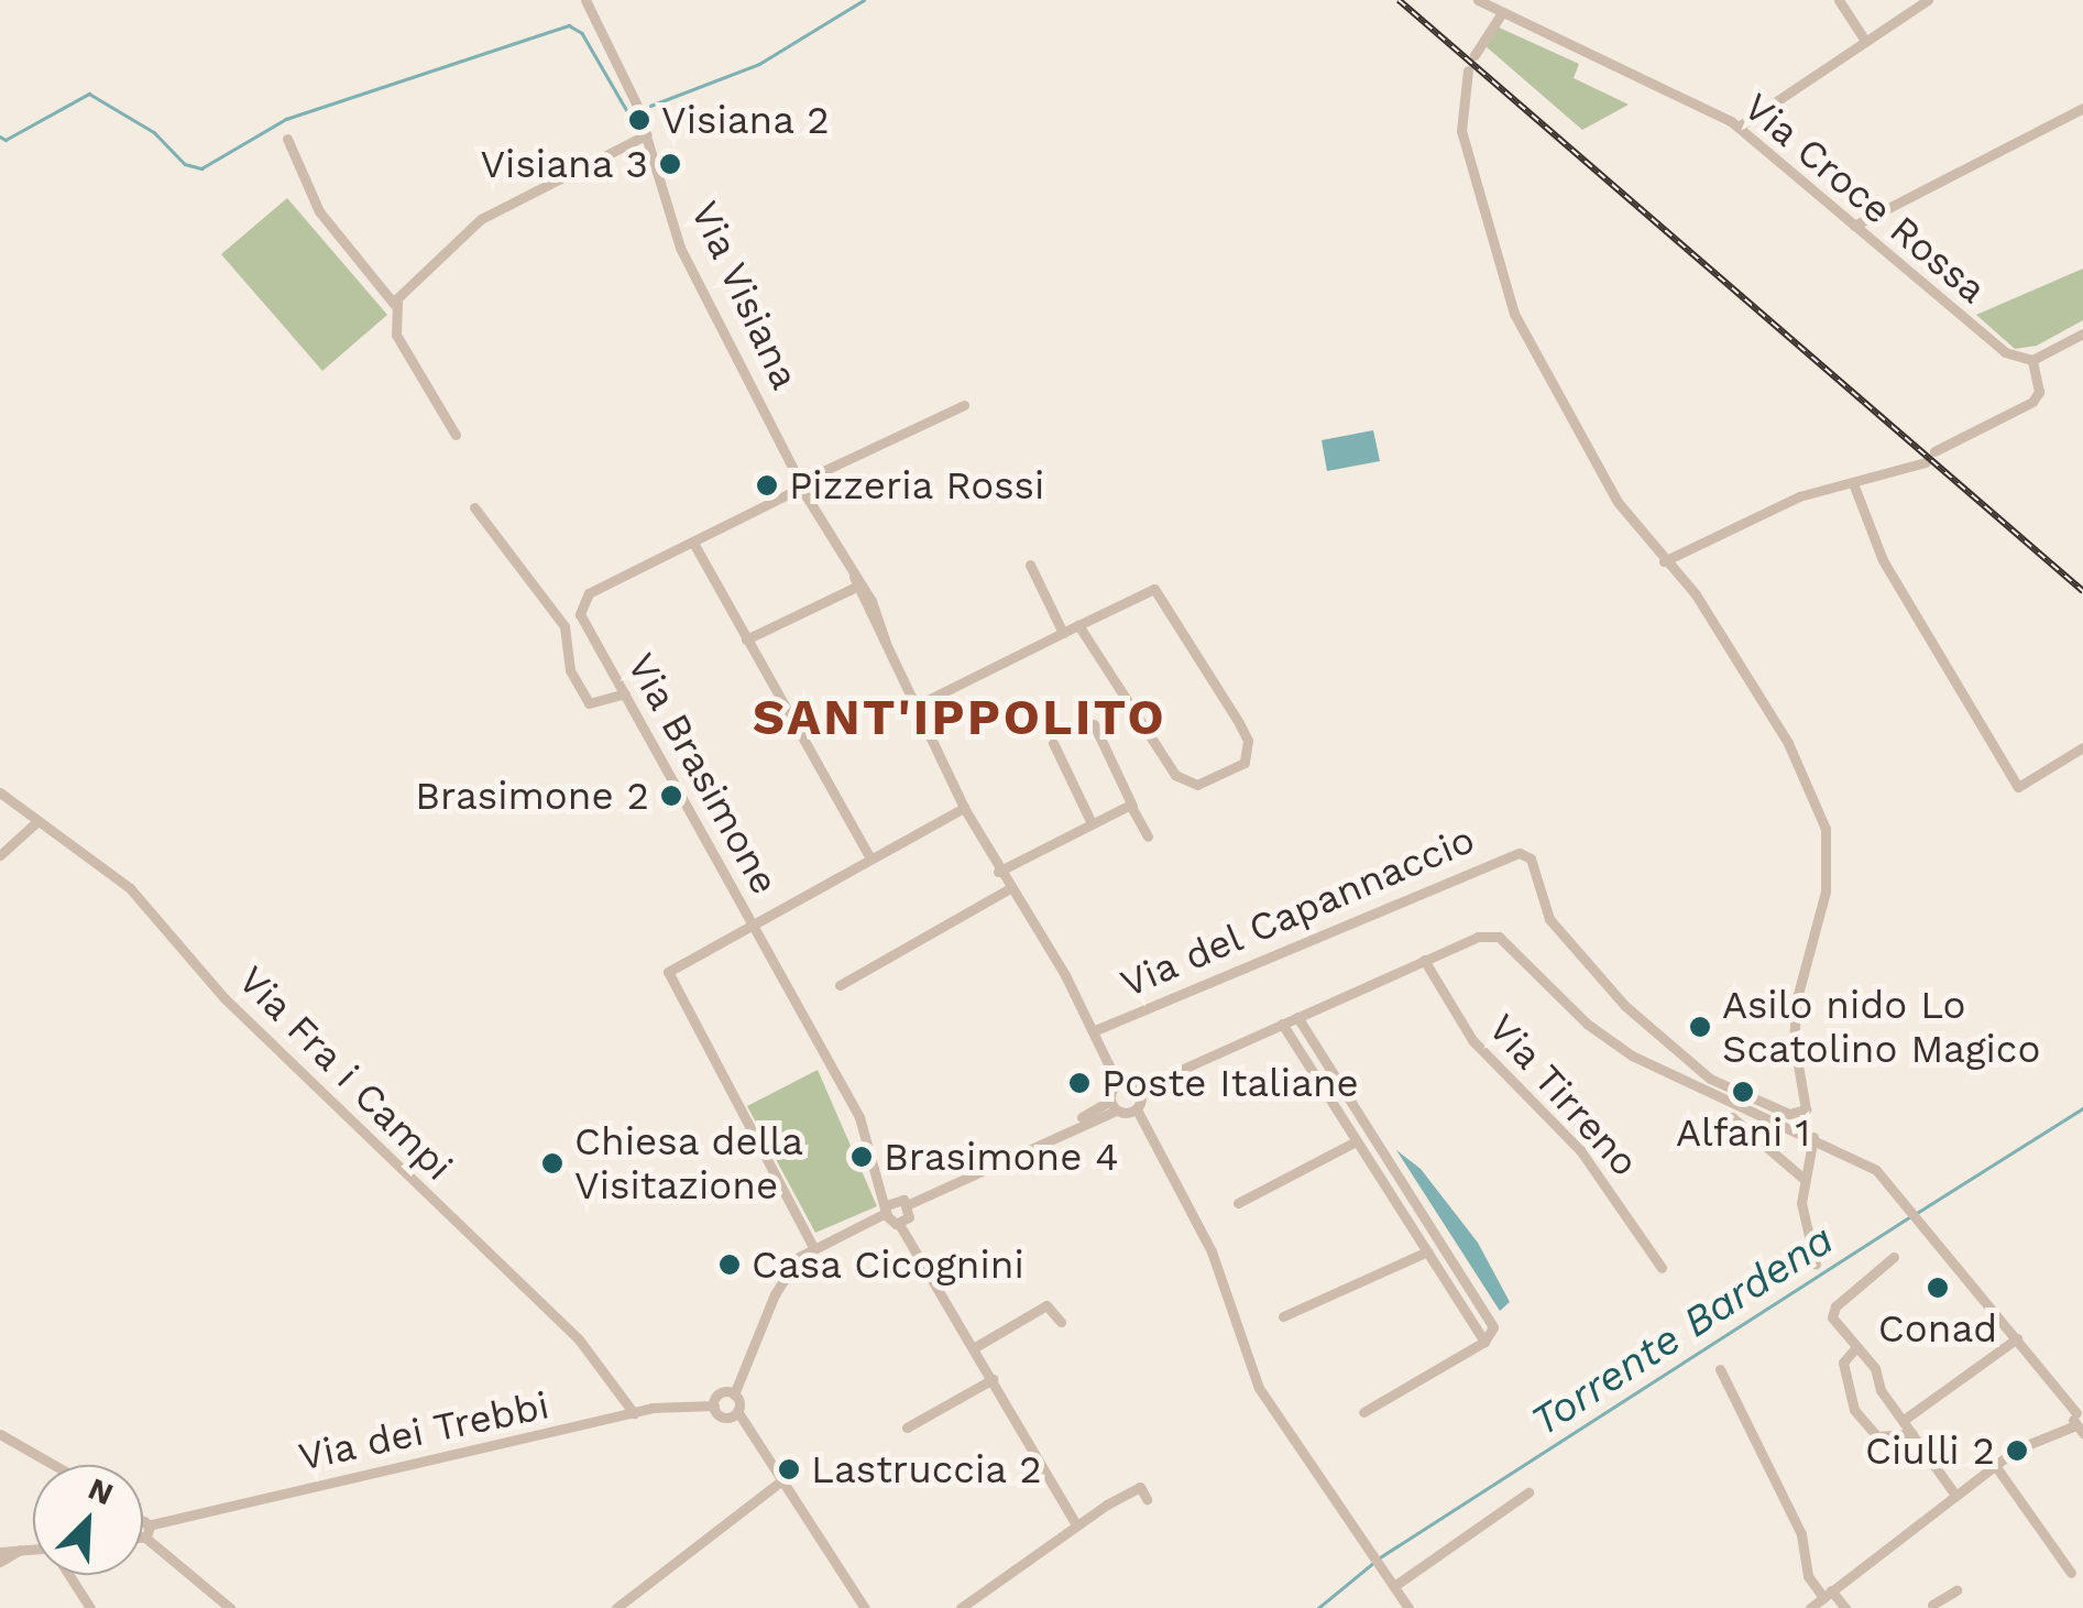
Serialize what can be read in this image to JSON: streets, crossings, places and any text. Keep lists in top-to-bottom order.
{
  "streets": {
    "street": [
      "Via Croce Rossa",
      "Via Visiana",
      "Via Brasimone",
      "Via del Capannaccio",
      "Via Fra i Campi",
      "Via Tirreno",
      "Via dei Trebbi"
    ]
  },
  "crossings": [
    ["Via Fra i Campi", "Via dei Trebbi"]
  ],
  "districts": ["SANT'IPPOLITO"],
  "water": ["Torrente Bardena"],
  "places": [
    "Visiana 2",
    "Visiana 3",
    "Pizzeria Rossi",
    "Brasimone 2",
    "Asilo nido Lo Scatolino Magico",
    "Poste Italiane",
    "Alfani 1",
    "Brasimone 4",
    "Chiesa della Visitazione",
    "Casa Cicognini",
    "Conad",
    "Ciulli 2",
    "Lastruccia 2"
  ],
  "north": "top right"
}
